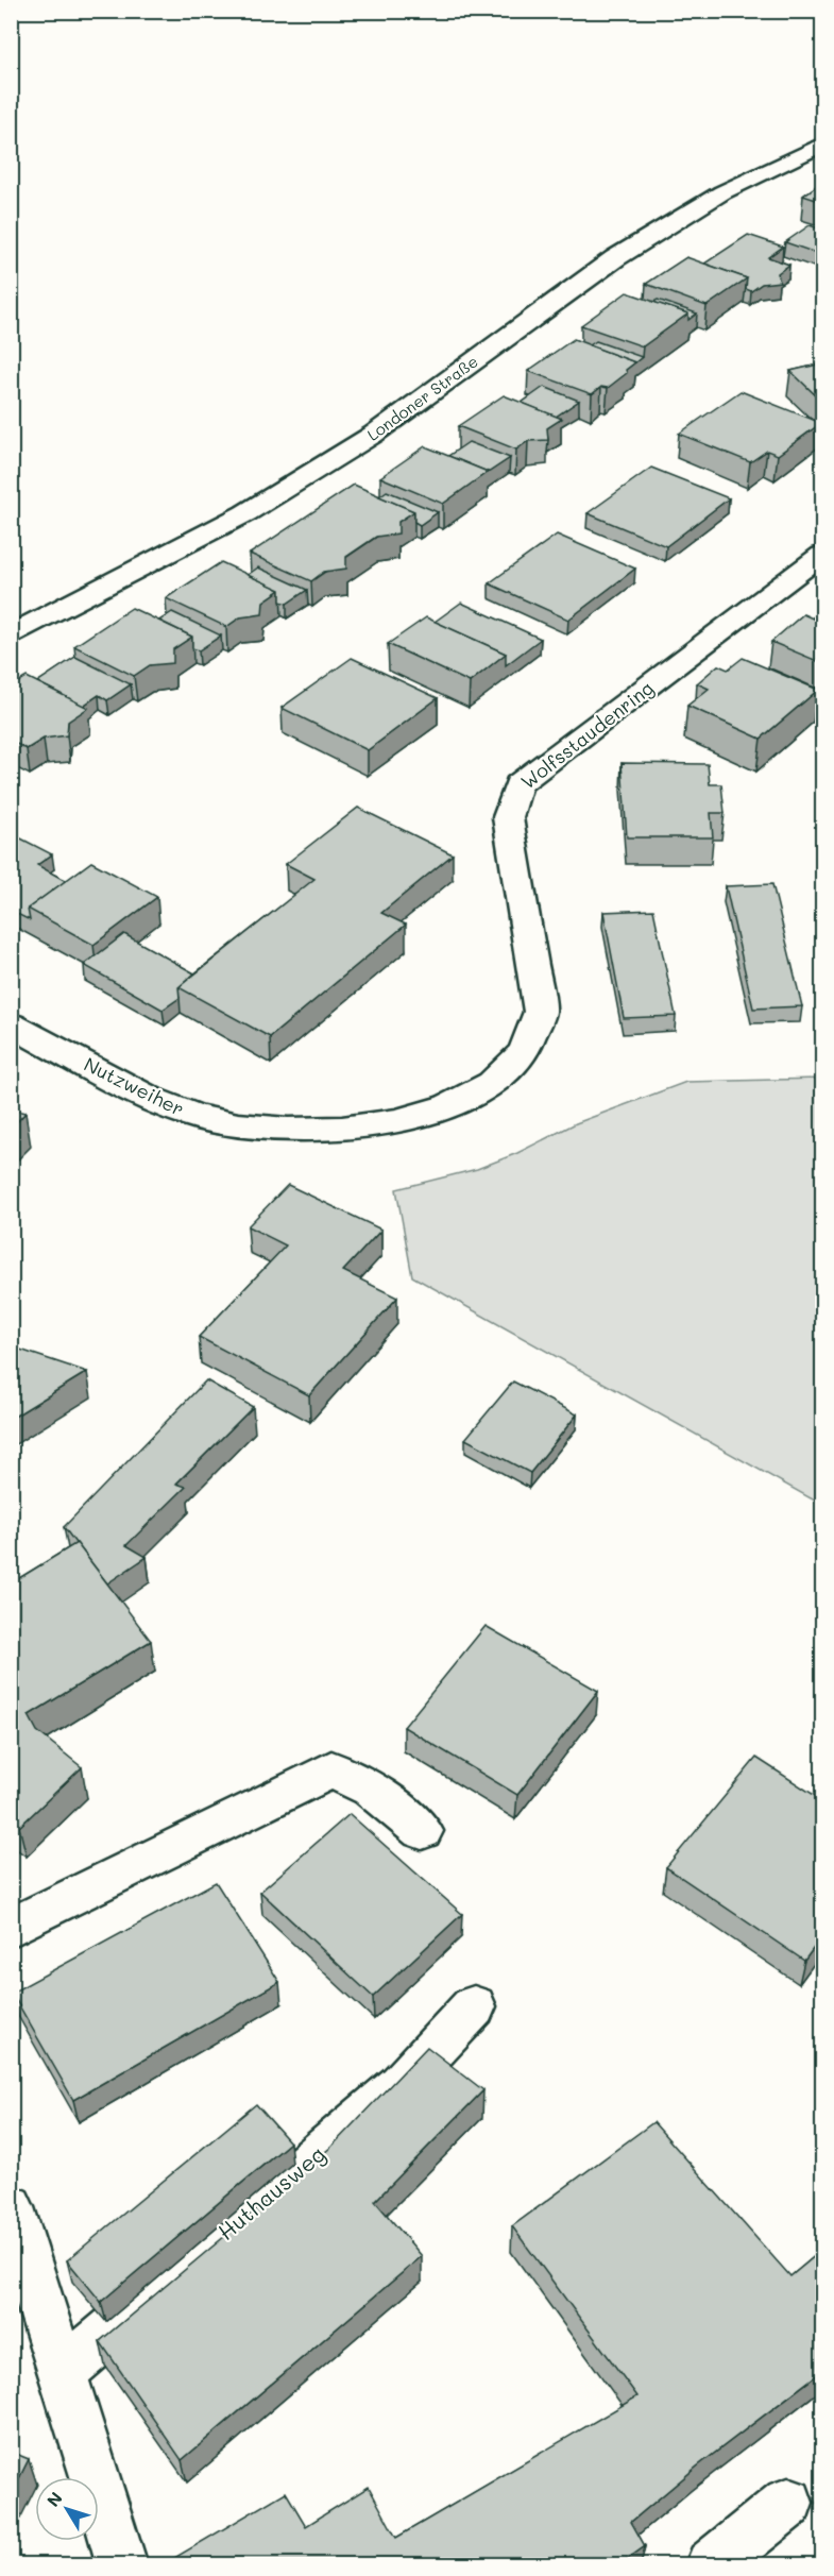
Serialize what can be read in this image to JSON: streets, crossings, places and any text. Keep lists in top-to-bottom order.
{
  "streets": {
    "street": [
      "Londoner Straße",
      "Wolfsstaudenring",
      "Nutzweiher",
      "Huthausweg"
    ]
  },
  "crossings": [
    ["Wolfsstaudenring", "Nutzweiher"]
  ],
  "north": "top left"
}
